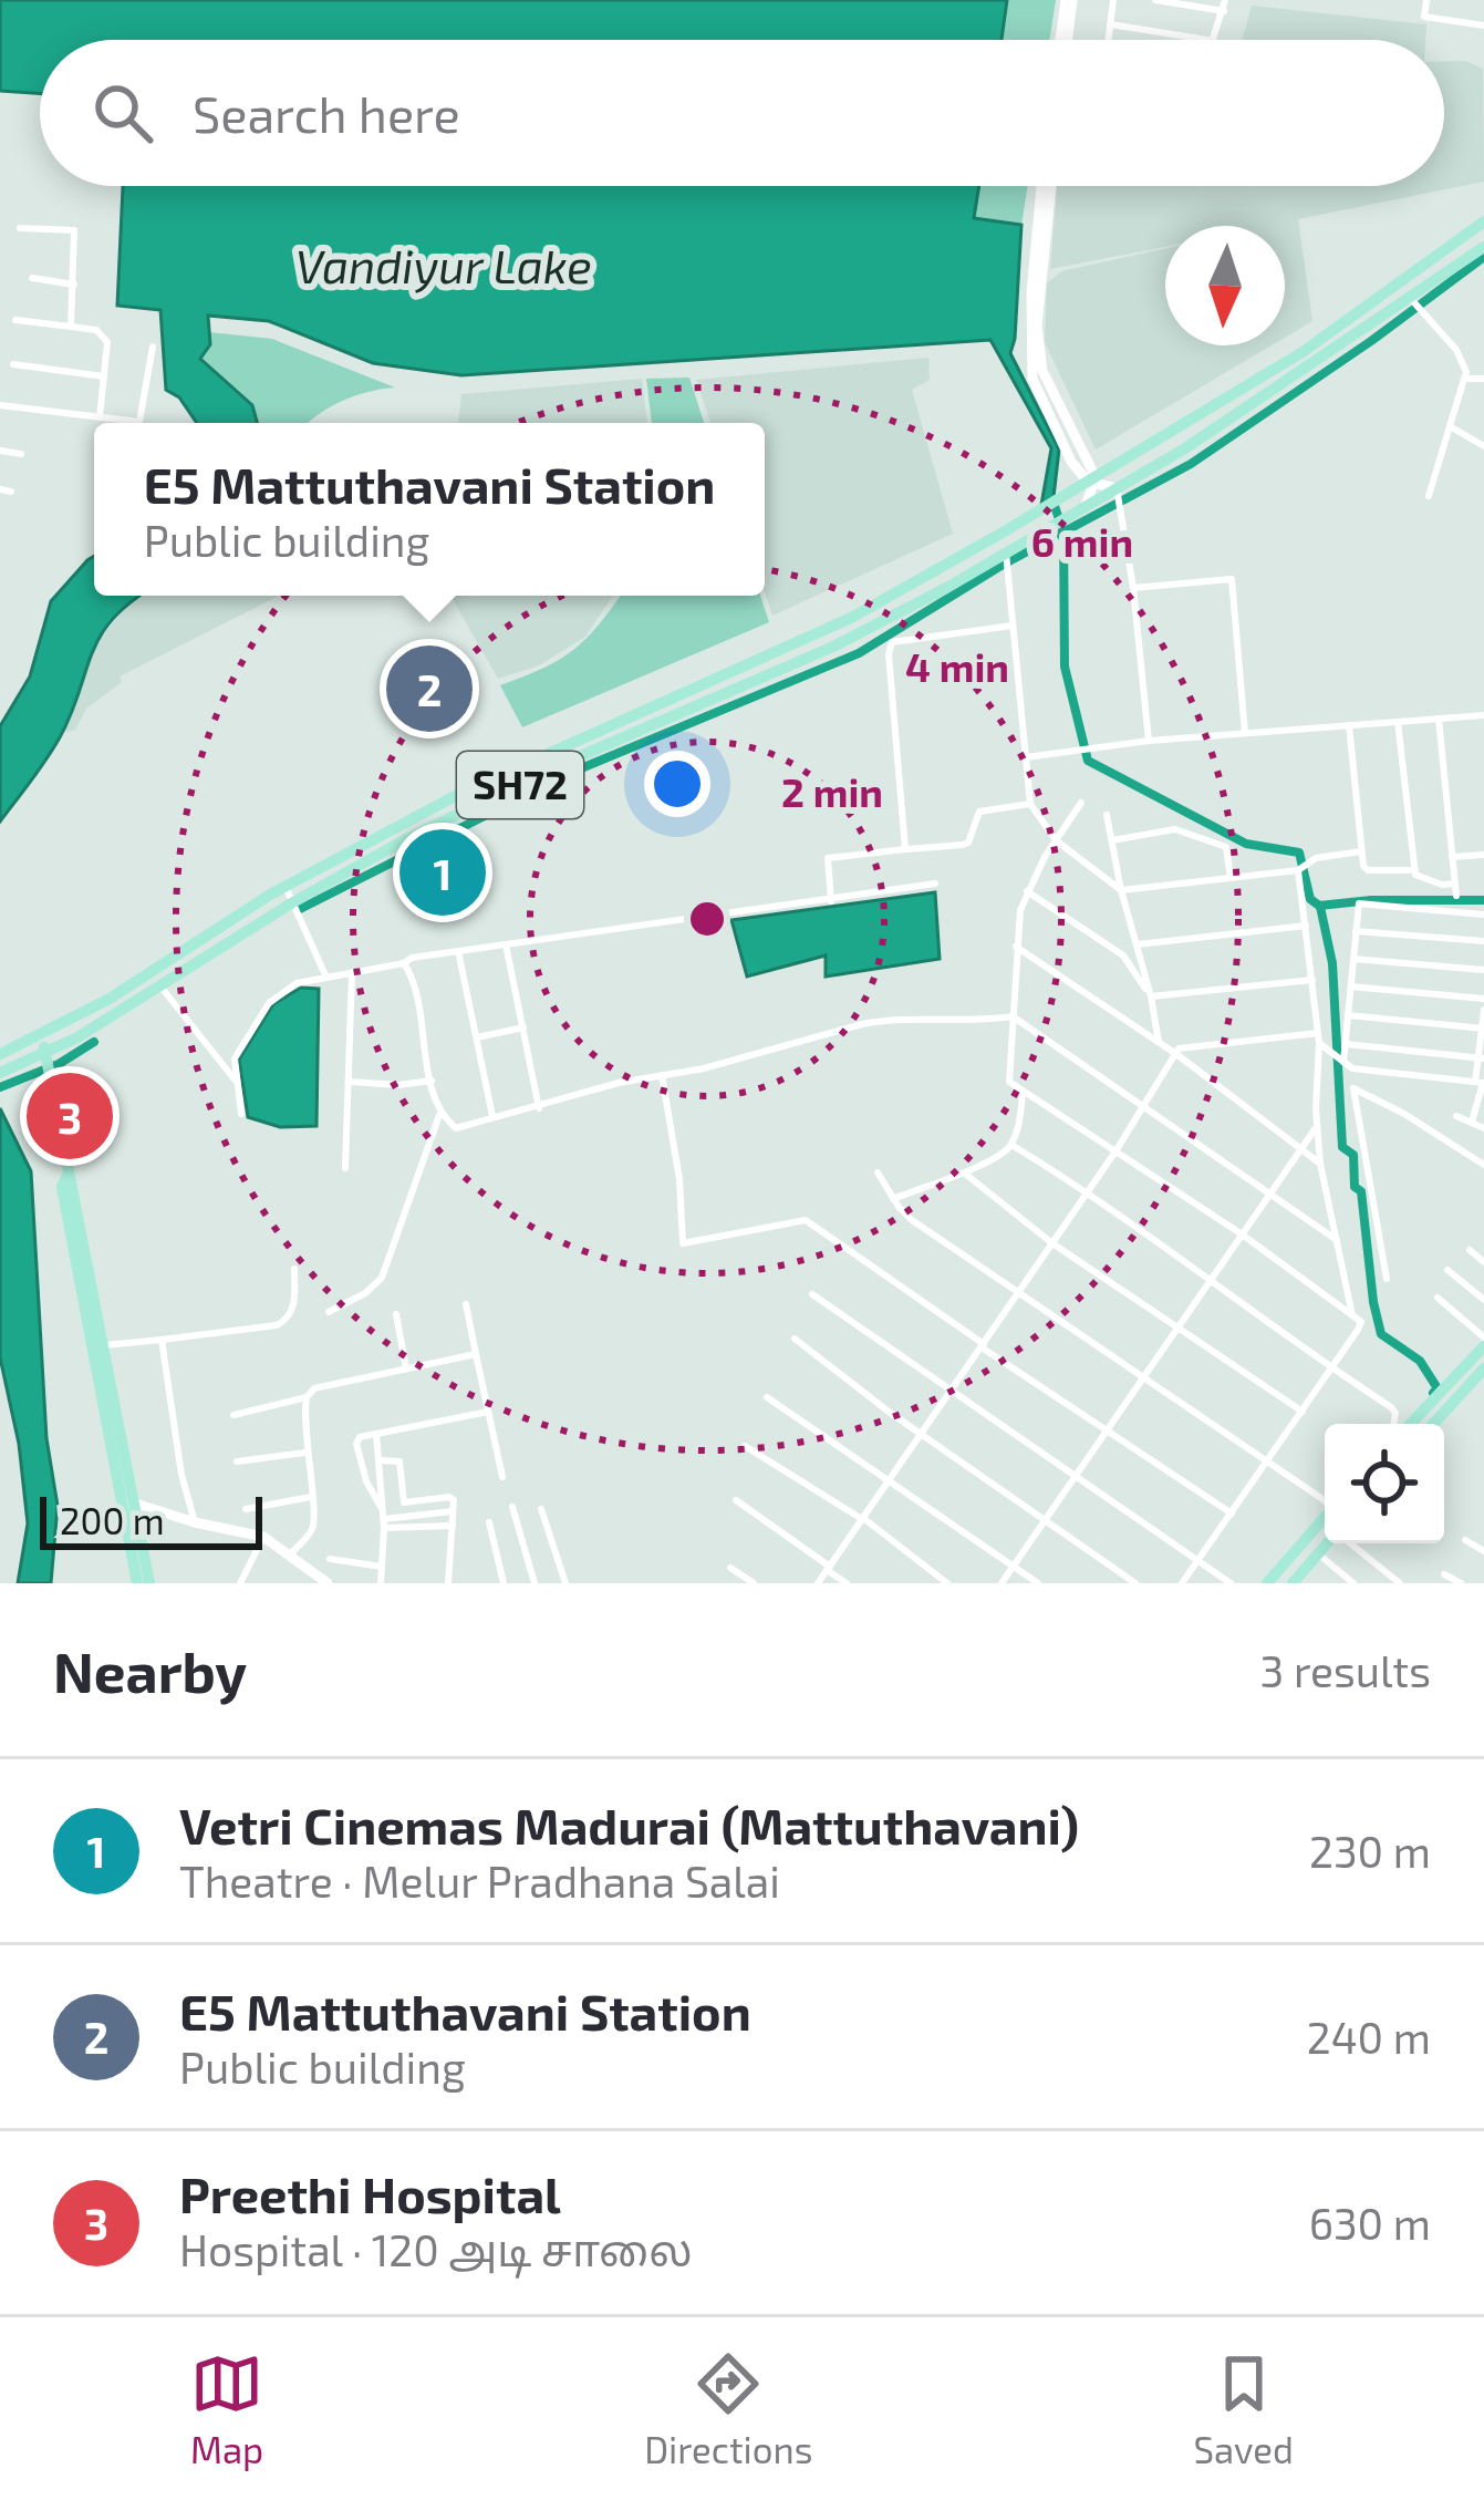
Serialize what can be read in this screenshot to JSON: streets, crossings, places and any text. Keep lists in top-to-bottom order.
{
  "streets": {
    "main road": ["SH72"]
  },
  "water": ["Vandiyur Lake"],
  "scale_bar": "200 m",
  "north": "bottom",
  "page": {
    "search": "Search here",
    "popup": ["E5 Mattuthavani Station", "Public building"],
    "pins": ["2", "1", "3"],
    "scale": "200 m",
    "heading": ["Nearby", "3 results"],
    "list": [
      {
        "mark": "1",
        "name": "Vetri Cinemas Madurai (Mattuthavani)",
        "note": "Theatre · Melur Pradhana Salai",
        "value": "230 m"
      },
      {
        "mark": "2",
        "name": "E5 Mattuthavani Station",
        "note": "Public building",
        "value": "240 m"
      },
      {
        "mark": "3",
        "name": "Preethi Hospital",
        "note": "Hospital · 120 அடி சாலை",
        "value": "630 m"
      }
    ],
    "nav": ["Map", "Directions", "Saved"]
  },
  "rings": ["6 min", "4 min", "2 min"]
}
